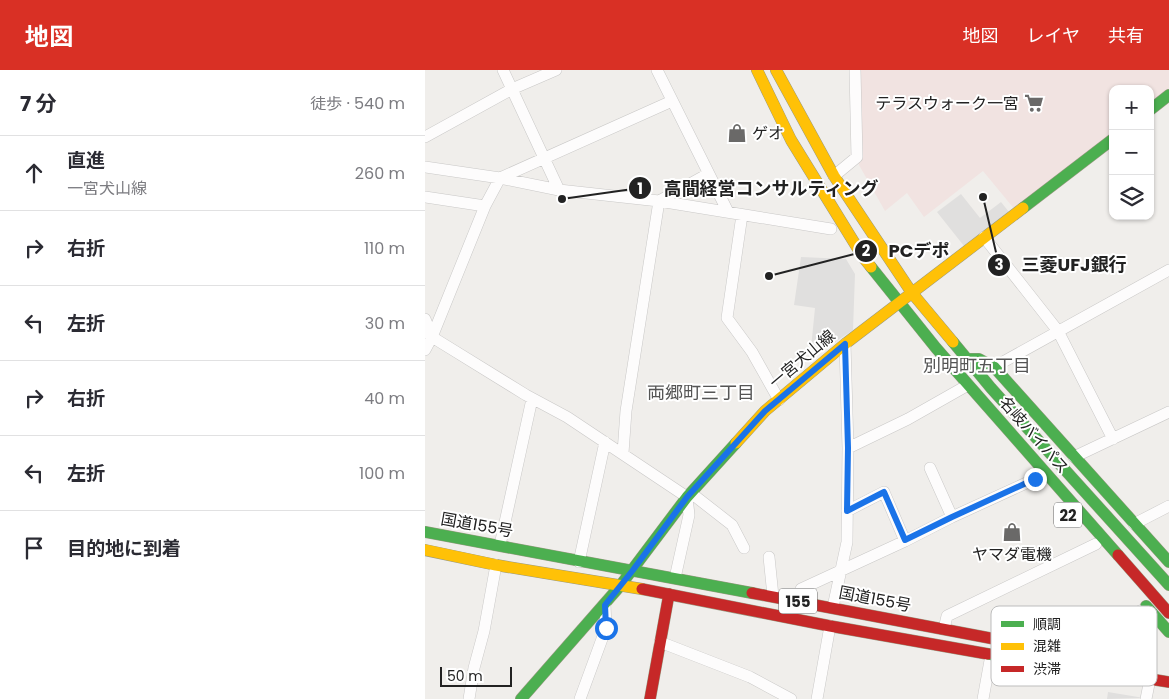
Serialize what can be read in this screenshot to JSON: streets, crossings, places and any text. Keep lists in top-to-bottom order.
{
  "streets": {
    "main road": [
      "一宮犬山線",
      "名岐バイパス",
      "22",
      "国道155号",
      "155"
    ]
  },
  "crossings": [
    ["一宮犬山線", "名岐バイパス"],
    ["一宮犬山線", "国道155号"],
    ["名岐バイパス", "22"]
  ],
  "districts": ["別明町五丁目", "両郷町三丁目"],
  "places": {
    "supermarket": ["テラスウォーク一宮"],
    "shop": ["ゲオ", "ヤマダ電機"],
    "other": ["三菱UFJ銀行", "高間経営コンサルティング", "PCデポ"]
  },
  "legend": ["順調", "混雑", "渋滞"],
  "scale_bar": "50 m",
  "page": {
    "header": "地図",
    "nav": ["地図", "レイヤ", "共有"],
    "heading": ["7 分", "徒歩 · 540 m"],
    "map_buttons": ["+", "−"],
    "list": [
      ["直進", "一宮犬山線", "260 m"],
      ["右折", "110 m"],
      ["左折", "30 m"],
      ["右折", "40 m"],
      ["左折", "100 m"],
      "目的地に到着"
    ],
    "scale": "50 m"
  }
}
